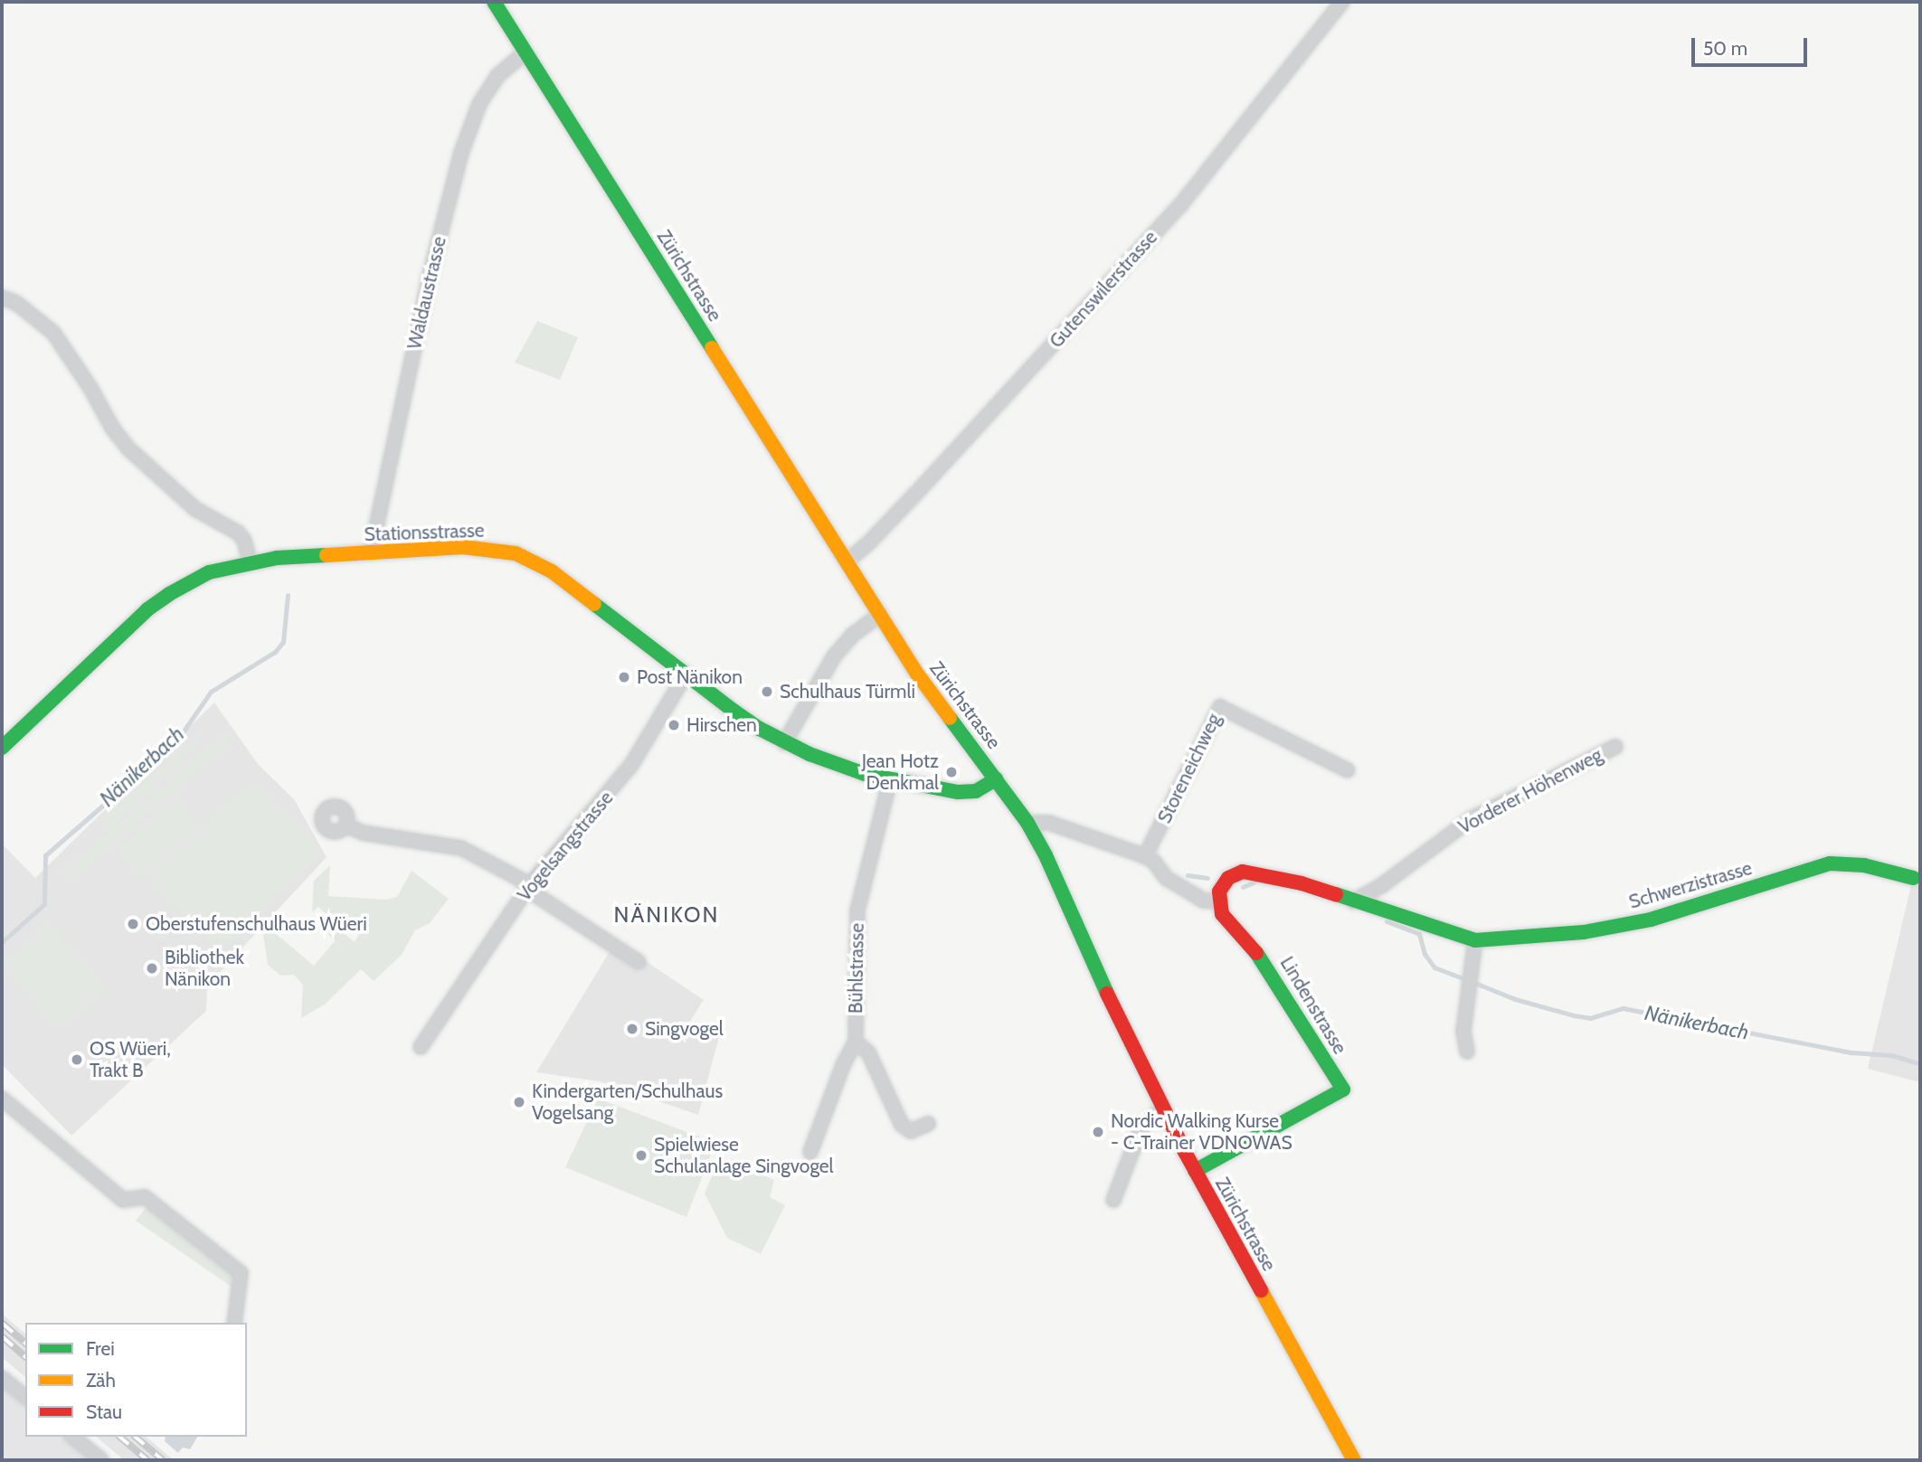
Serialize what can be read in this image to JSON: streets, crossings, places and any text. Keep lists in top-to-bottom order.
{
  "streets": {
    "street": [
      "Zürichstrasse",
      "Gutenswilerstrasse",
      "Waldaustrasse",
      "Stationsstrasse",
      "Storeneichweg",
      "Vorderer Höhenweg",
      "Vogelsangstrasse",
      "Schwerzistrasse",
      "Bühlstrasse",
      "Lindenstrasse"
    ]
  },
  "crossings": [
    ["Zürichstrasse", "Gutenswilerstrasse"],
    ["Zürichstrasse", "Waldaustrasse"],
    ["Zürichstrasse", "Stationsstrasse"],
    ["Zürichstrasse", "Lindenstrasse"],
    ["Waldaustrasse", "Stationsstrasse"],
    ["Stationsstrasse", "Vogelsangstrasse"],
    ["Stationsstrasse", "Bühlstrasse"],
    ["Vorderer Höhenweg", "Schwerzistrasse"],
    ["Schwerzistrasse", "Lindenstrasse"]
  ],
  "districts": ["NÄNIKON"],
  "water": ["Nänikerbach"],
  "places": [
    "Post Nänikon",
    "Schulhaus Türmli",
    "Hirschen",
    "Jean Hotz Denkmal",
    "Oberstufenschulhaus Wüeri",
    "Bibliothek Nänikon",
    "Singvogel",
    "OS Wüeri, Trakt B",
    "Kindergarten/Schulhaus Vogelsang",
    "Nordic Walking Kurse - C-Trainer VDNOWAS",
    "Spielwiese Schulanlage Singvogel"
  ],
  "legend": ["Frei", "Zäh", "Stau"],
  "scale_bar": "50 m"
}
